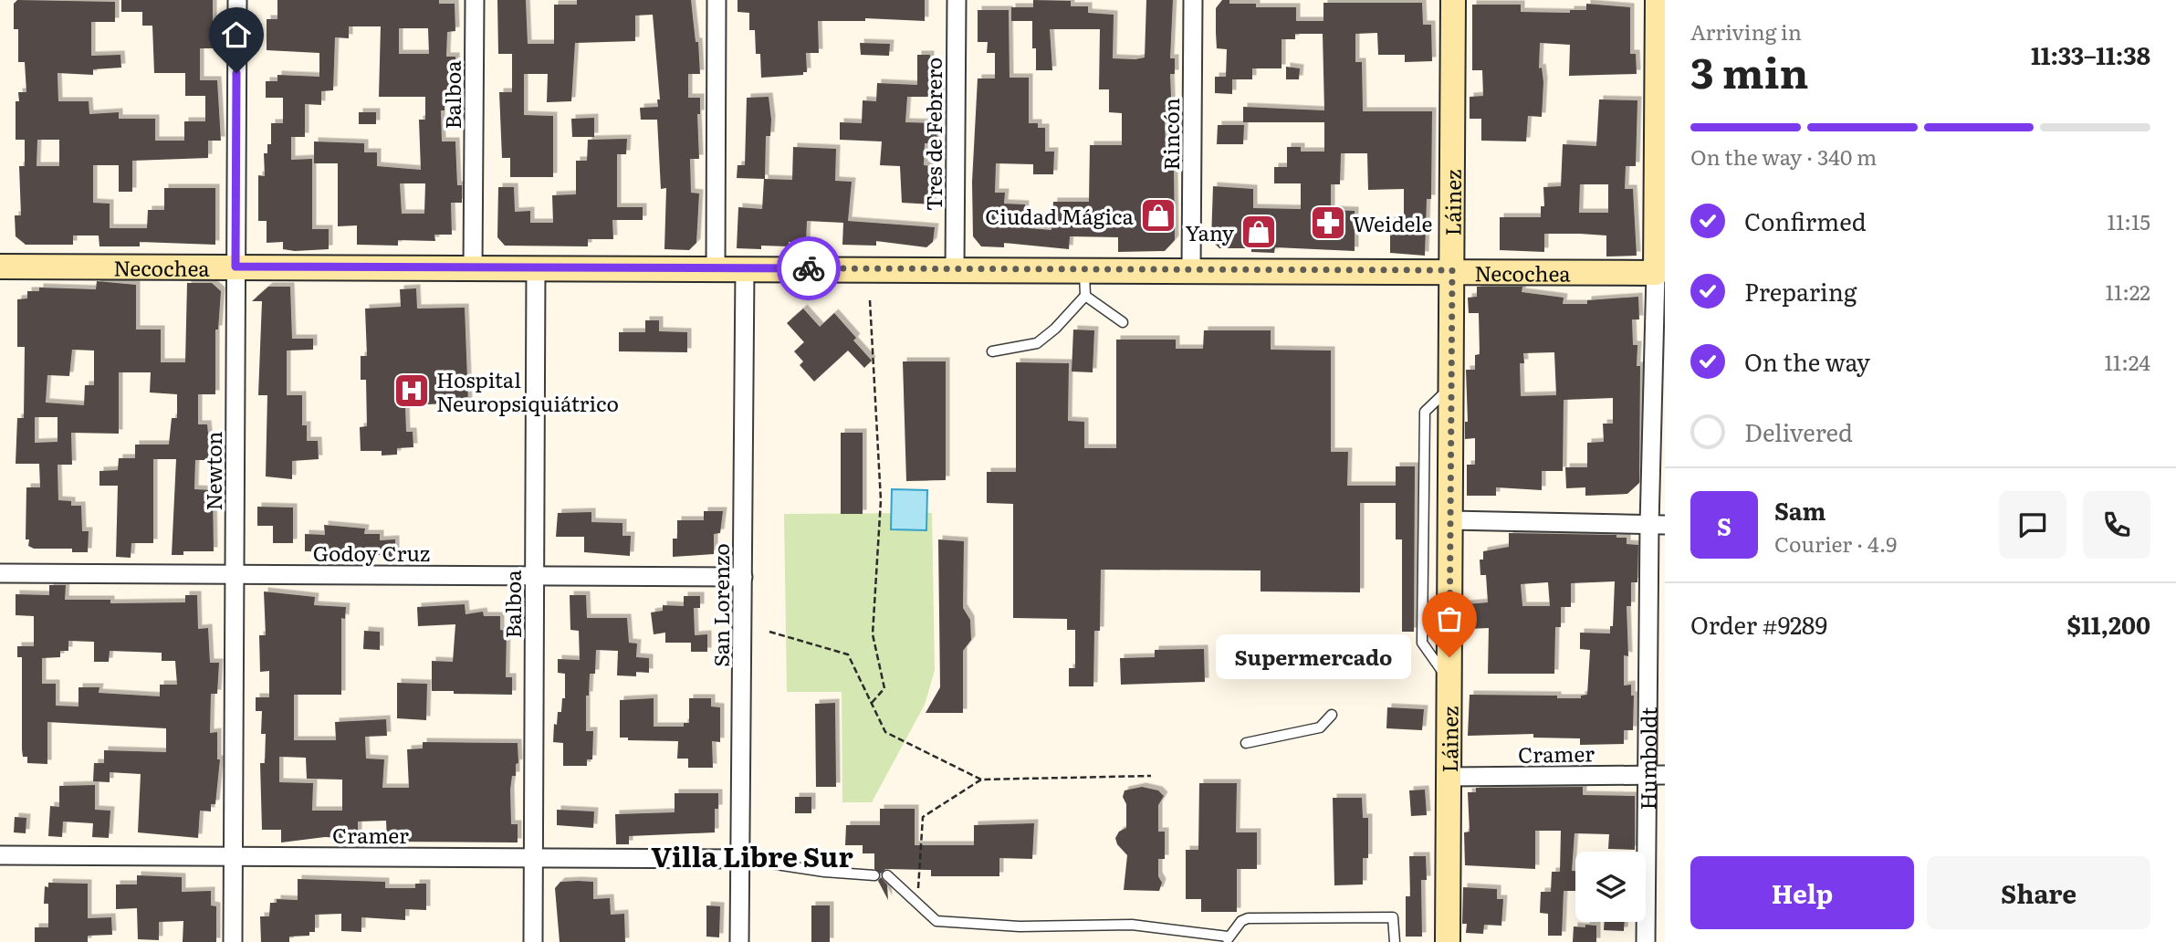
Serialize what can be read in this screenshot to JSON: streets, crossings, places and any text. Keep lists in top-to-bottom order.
{
  "streets": {
    "main road": ["Láinez", "Necochea", "Humboldt"],
    "street": [
      "Balboa",
      "Tres de Febrero",
      "Rincón",
      "Newton",
      "Godoy Cruz",
      "San Lorenzo",
      "Cramer"
    ]
  },
  "crossings": [
    ["Balboa", "Necochea"],
    ["Balboa", "Godoy Cruz"],
    ["Balboa", "Cramer"],
    ["Tres de Febrero", "Necochea"],
    ["Rincón", "Necochea"],
    ["Láinez", "Necochea"],
    ["Láinez", "Cramer"],
    ["Necochea", "Newton"],
    ["Necochea", "San Lorenzo"],
    ["Necochea", "Humboldt"],
    ["Newton", "Godoy Cruz"],
    ["Newton", "Cramer"],
    ["Godoy Cruz", "San Lorenzo"],
    ["San Lorenzo", "Cramer"],
    ["Cramer", "Humboldt"]
  ],
  "districts": ["Villa Libre Sur"],
  "places": {
    "shop": ["Ciudad Mágica", "Yany"],
    "pharmacy": ["Weidele"],
    "hospital": ["Hospital Neuropsiquiátrico"],
    "other": ["Supermercado"]
  },
  "page": {
    "heading": ["3 min", "Arriving in", "11:33–11:38"],
    "panel": [
      "Sam",
      "Courier · 4.9",
      "Order #9289",
      "$11,200"
    ],
    "bar": "On the way · 340 m",
    "list": [
      ["Confirmed", "11:15"],
      ["Preparing", "11:22"],
      ["On the way", "11:24"],
      "Delivered"
    ],
    "round": "S",
    "bubble": "Supermercado",
    "buttons": ["Help", "Share"]
  }
}
